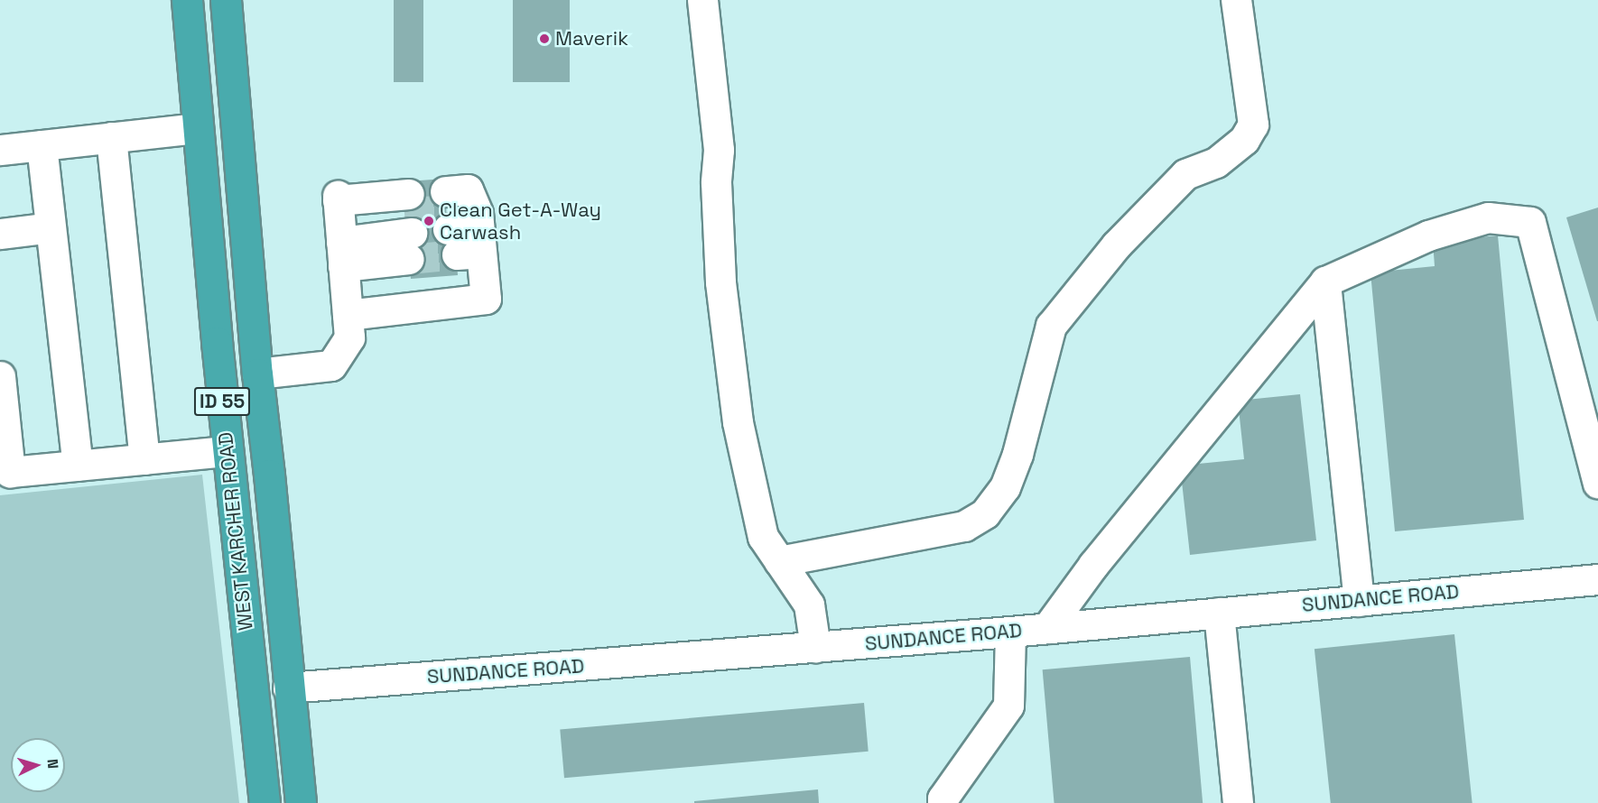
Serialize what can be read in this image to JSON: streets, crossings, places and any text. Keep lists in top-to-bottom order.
{
  "streets": {
    "highway": ["ID 55", "WEST KARCHER ROAD"],
    "street": ["SUNDANCE ROAD"]
  },
  "crossings": [
    ["WEST KARCHER ROAD", "SUNDANCE ROAD"]
  ],
  "places": ["Maverik", "Clean Get-A-Way Carwash"],
  "north": "right"
}
